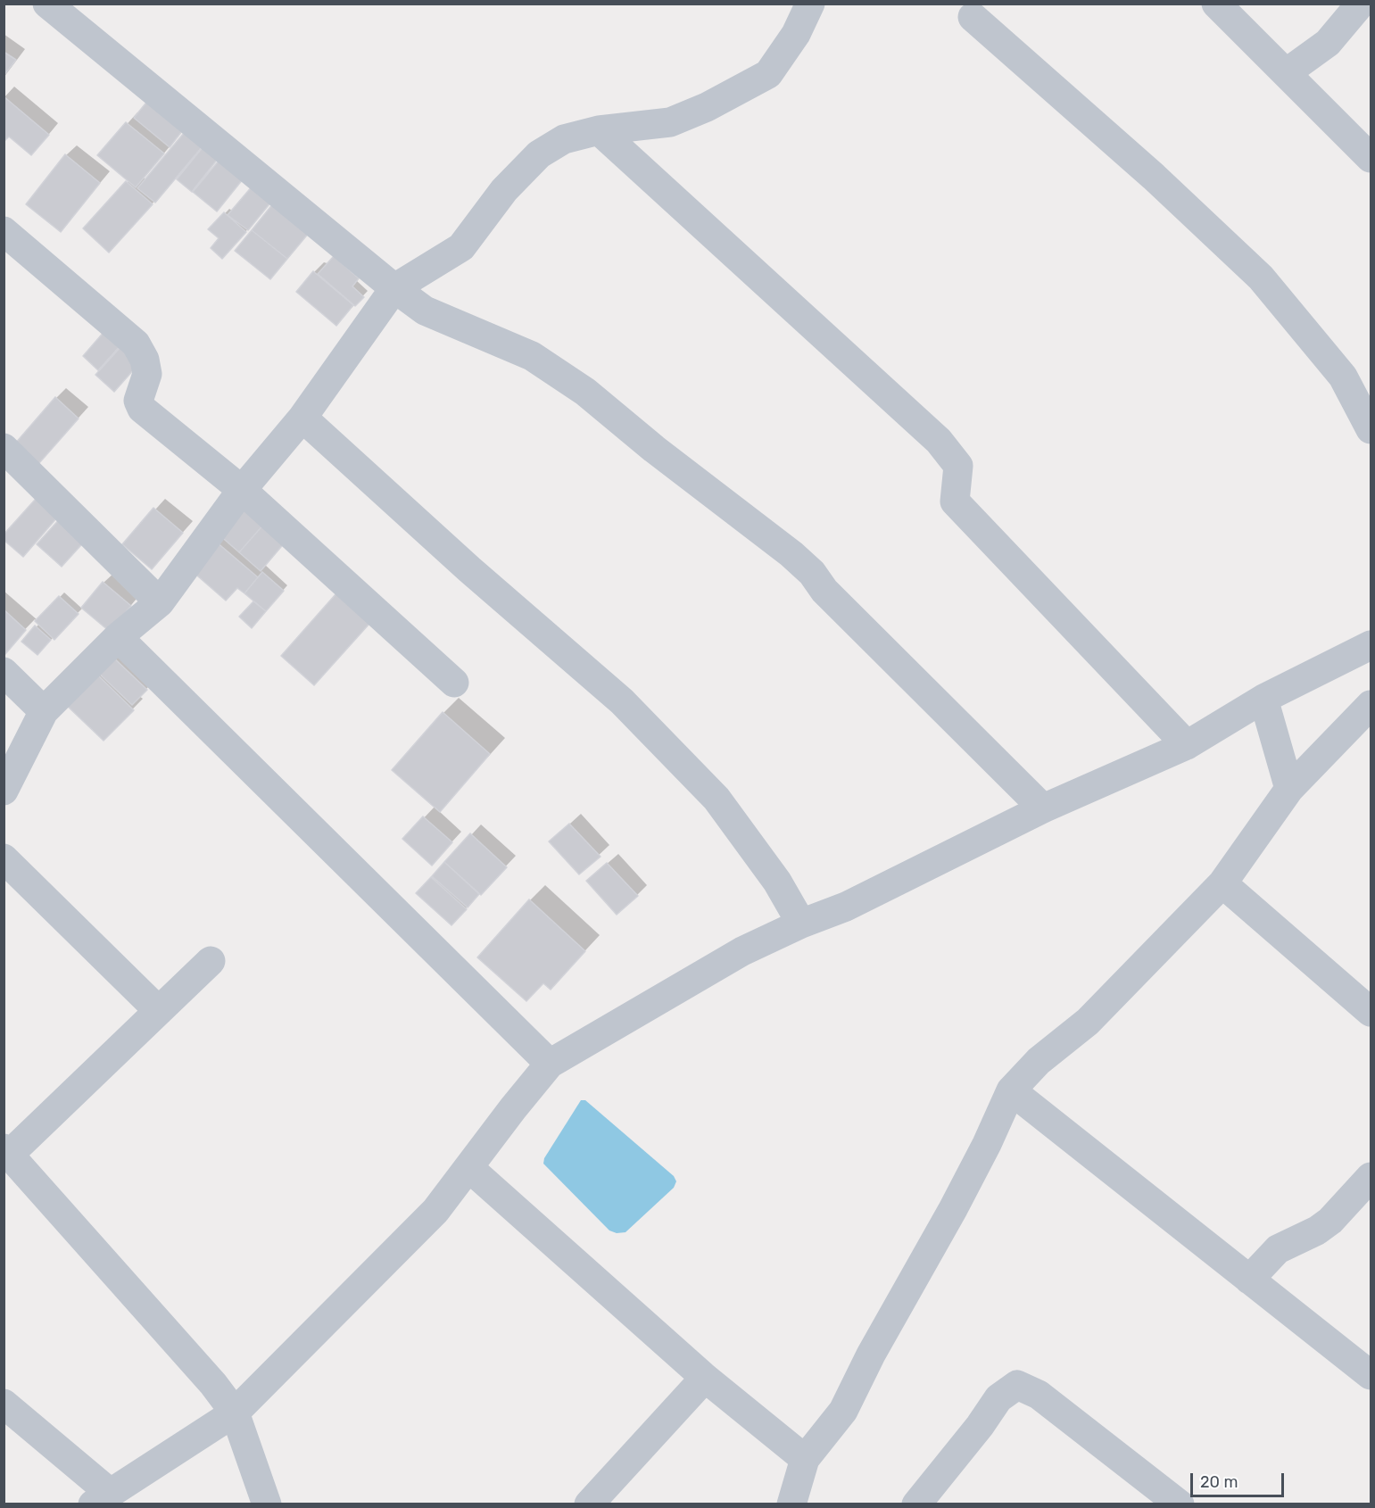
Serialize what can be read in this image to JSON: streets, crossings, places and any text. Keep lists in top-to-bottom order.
{
  "scale_bar": "20 m"
}
